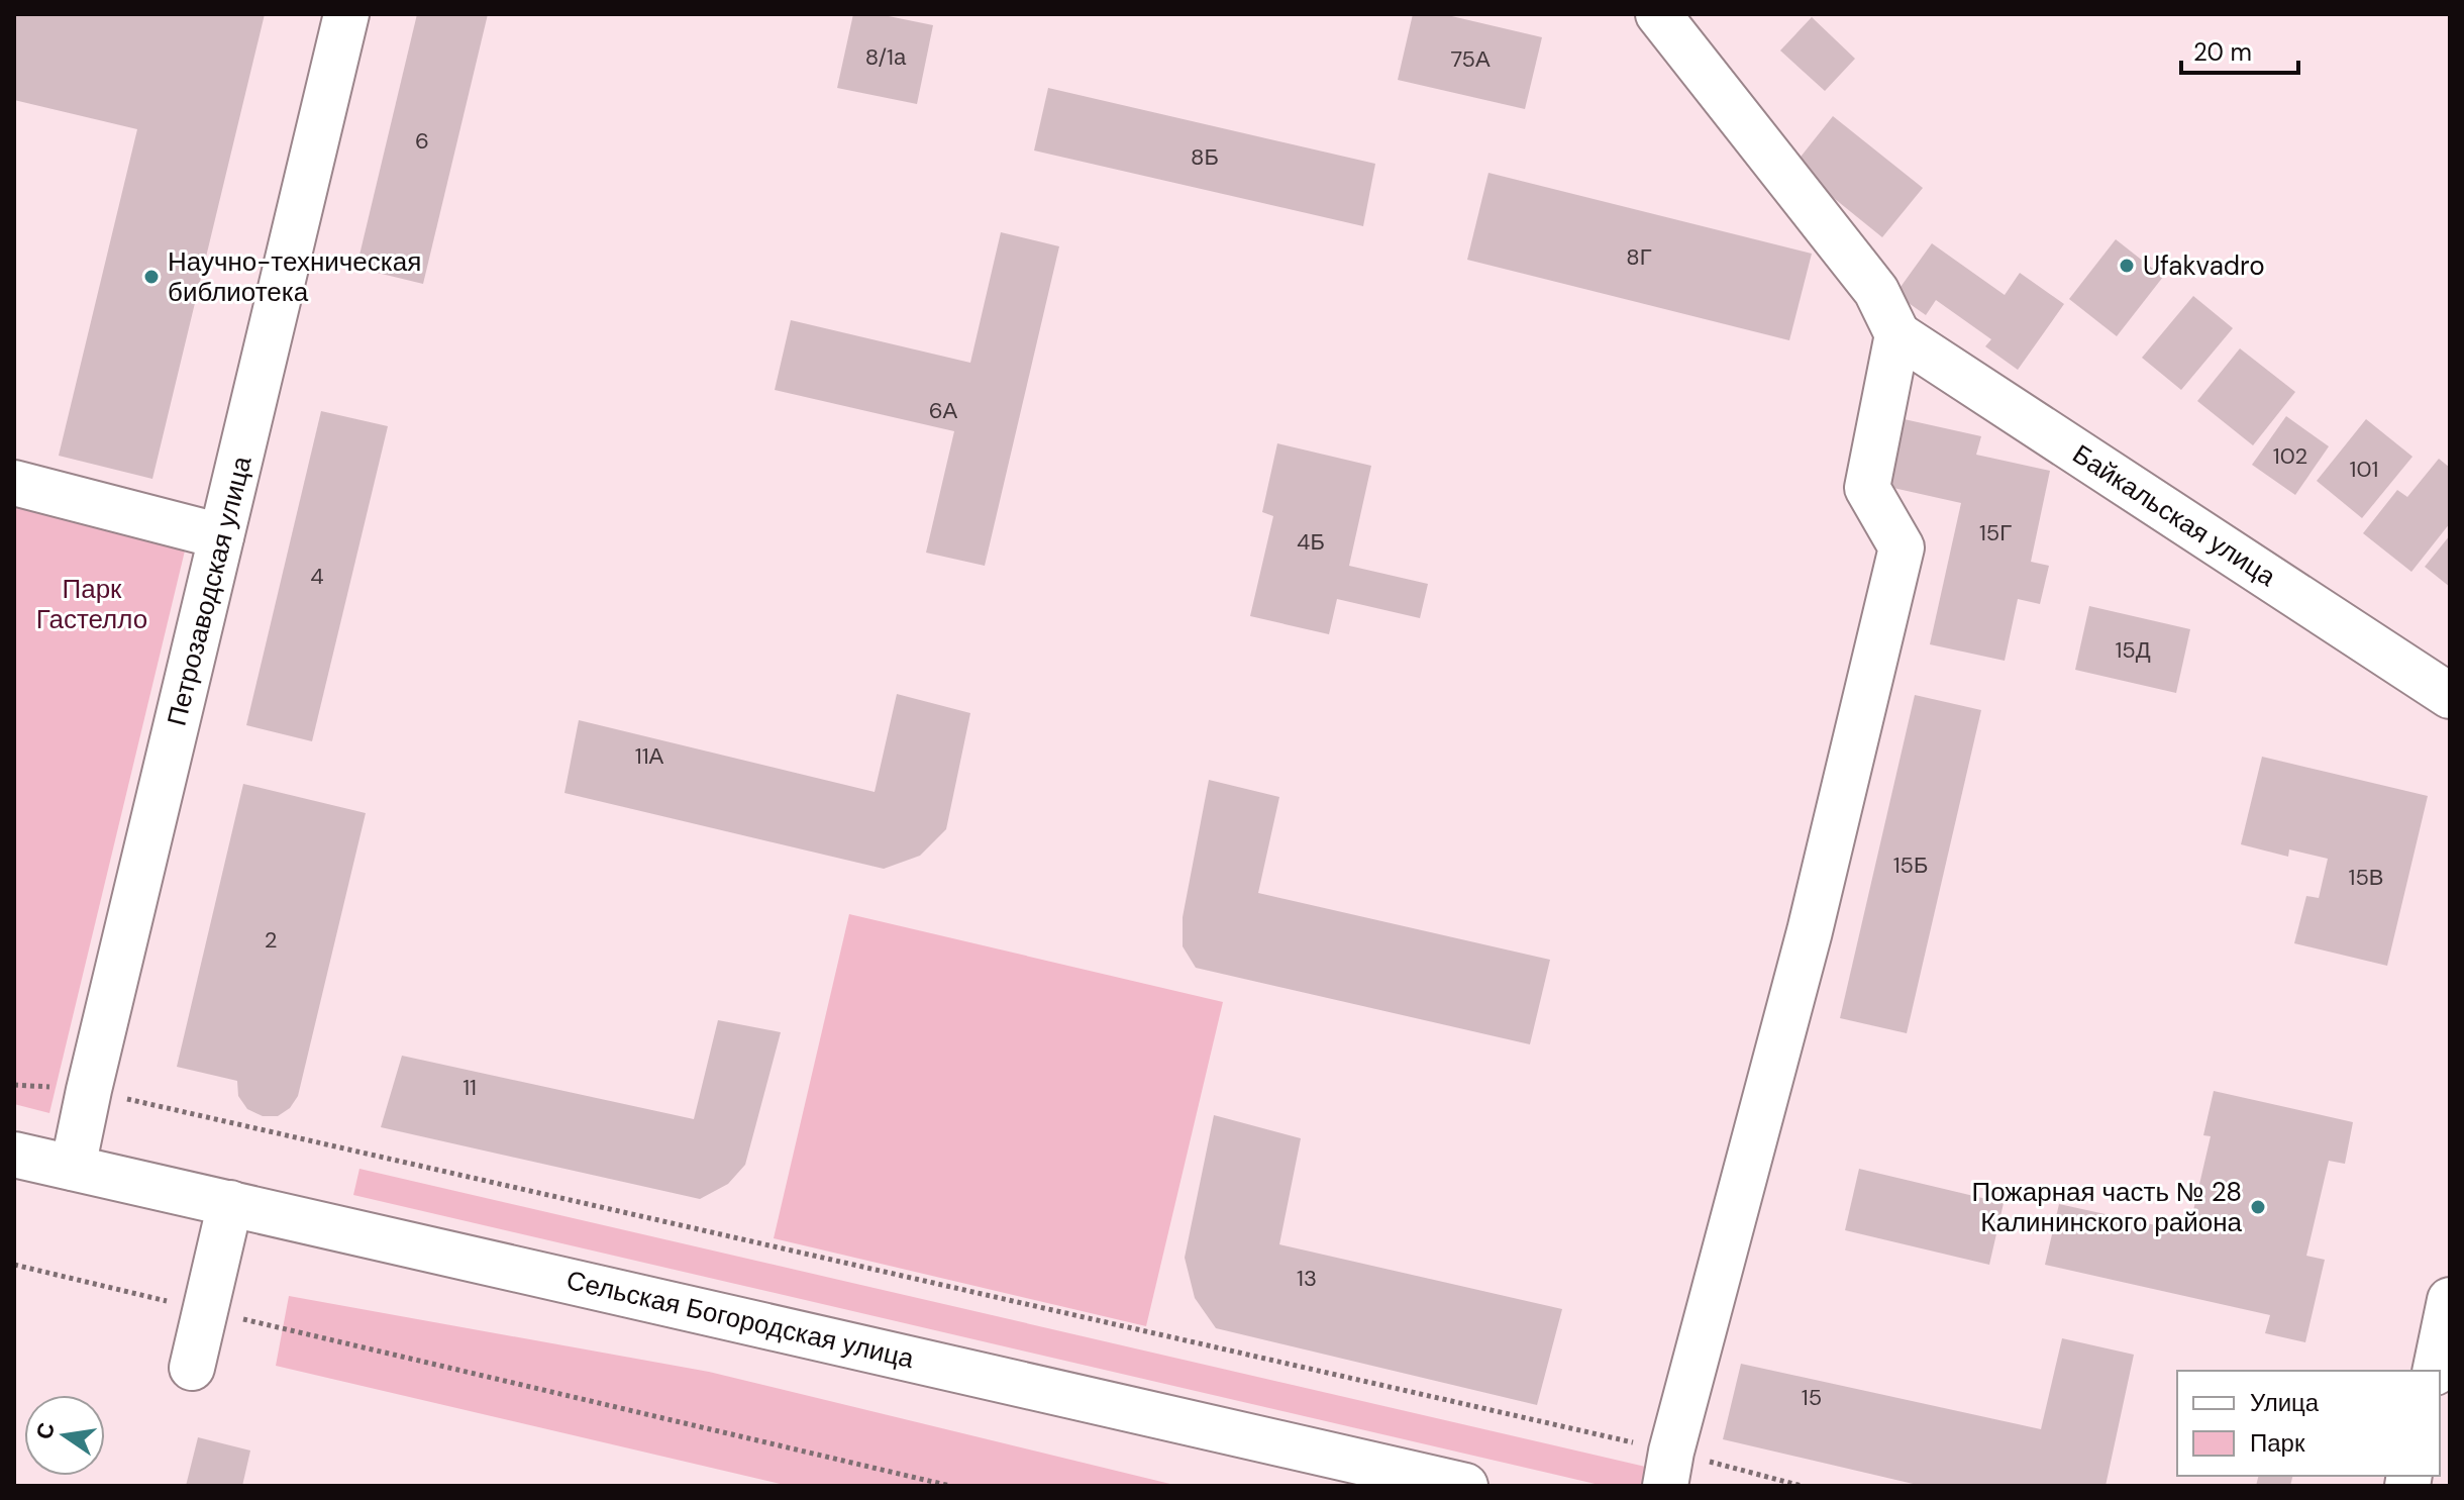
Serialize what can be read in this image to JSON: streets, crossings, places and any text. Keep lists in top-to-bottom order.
{
  "streets": {
    "main road": ["Байкальская улица", "Петрозаводская улица", "Сельская Богородская улица"]
  },
  "crossings": [
    ["Петрозаводская улица", "Сельская Богородская улица"]
  ],
  "parks": ["Парк Гастелло"],
  "places": ["Ufakvadro", "Научно-техническая библиотека", "Пожарная часть № 28 Калининского района"],
  "house_numbers": [
    "8/1а",
    "75А",
    "6",
    "8Б",
    "8Г",
    "6А",
    "102",
    "101",
    "15Г",
    "4Б",
    "4",
    "15Д",
    "11А",
    "15Б",
    "15В",
    "2",
    "11",
    "13",
    "15"
  ],
  "legend": ["Улица", "Парк"],
  "scale_bar": "20 m",
  "north": "left"
}
